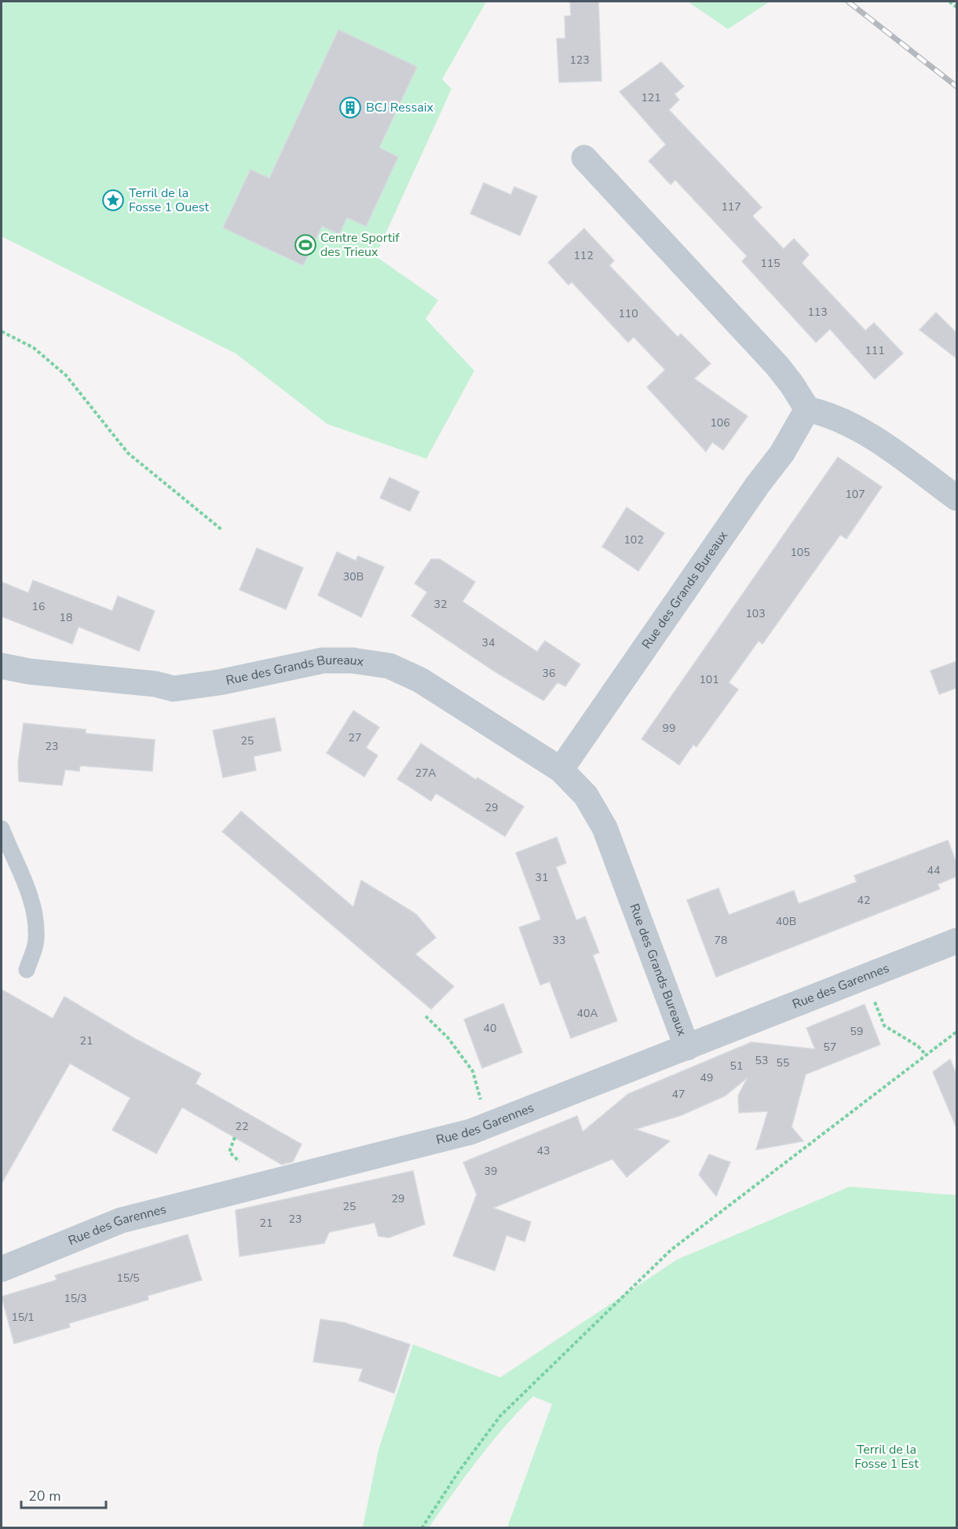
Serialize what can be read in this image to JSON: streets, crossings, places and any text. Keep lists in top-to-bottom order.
{
  "streets": {
    "street": ["Rue des Grands Bureaux", "Rue des Garennes"]
  },
  "crossings": [
    ["Rue des Grands Bureaux", "Rue des Garennes"]
  ],
  "parks": ["Terril de la Fosse 1 Est"],
  "places": {
    "building": ["BCJ Ressaix"],
    "place": ["Terril de la Fosse 1 Ouest"],
    "sports": ["Centre Sportif des Trieux"]
  },
  "house_numbers": [
    "123",
    "121",
    "117",
    "112",
    "115",
    "113",
    "110",
    "111",
    "106",
    "107",
    "102",
    "105",
    "30B",
    "32",
    "16",
    "103",
    "18",
    "34",
    "36",
    "101",
    "99",
    "27",
    "25",
    "23",
    "27A",
    "29",
    "44",
    "31",
    "42",
    "40B",
    "33",
    "78",
    "40A",
    "40",
    "59",
    "21",
    "57",
    "53",
    "55",
    "51",
    "49",
    "47",
    "22",
    "43",
    "39",
    "29",
    "25",
    "23",
    "21",
    "15/5",
    "15/3",
    "15/1"
  ],
  "scale_bar": "20 m"
}
